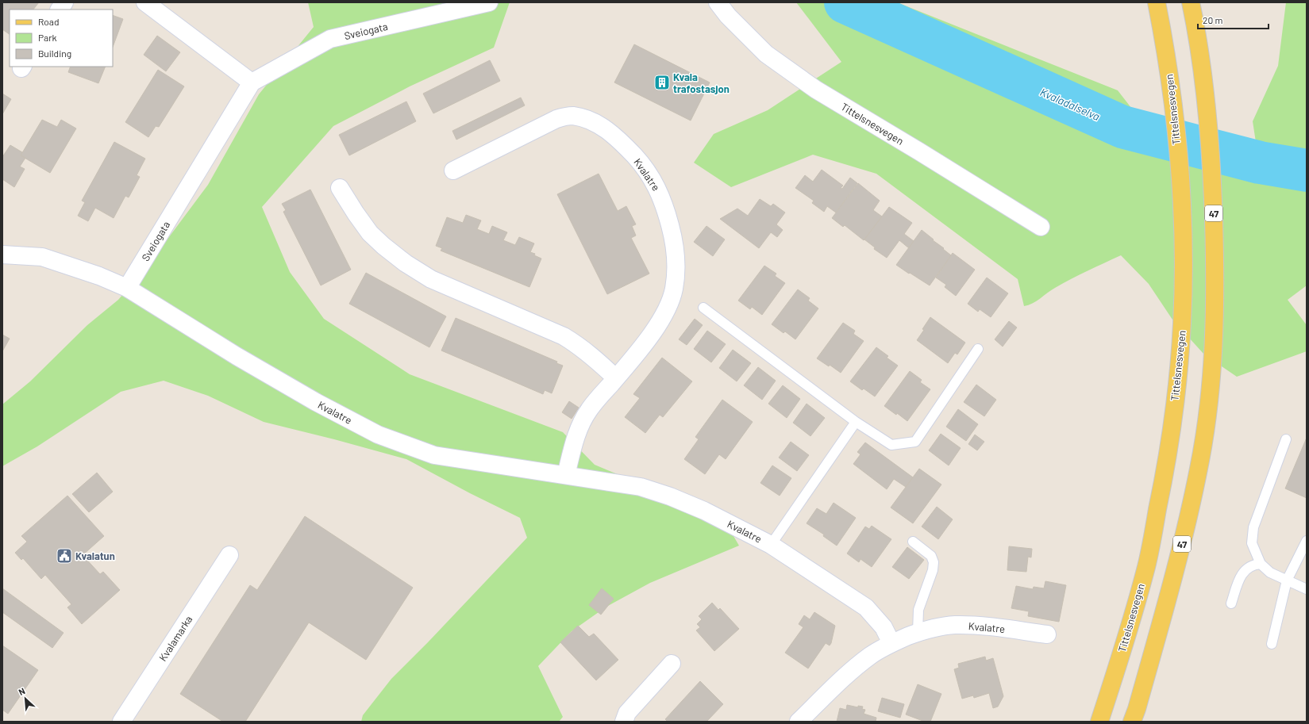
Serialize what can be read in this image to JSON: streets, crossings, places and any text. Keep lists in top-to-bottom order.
{
  "streets": {
    "main road": ["Tittelsnesvegen", "47"],
    "street": ["Sveiogata", "Kvalatre", "Kvalamarka"]
  },
  "crossings": [
    ["Sveiogata", "Kvalatre"]
  ],
  "water": ["Kvaladalselva"],
  "places": {
    "building": ["Kvala trafostasjon"],
    "public building": ["Kvalatun"]
  },
  "legend": ["Road", "Park", "Building"],
  "scale_bar": "20 m",
  "north": "top left"
}
